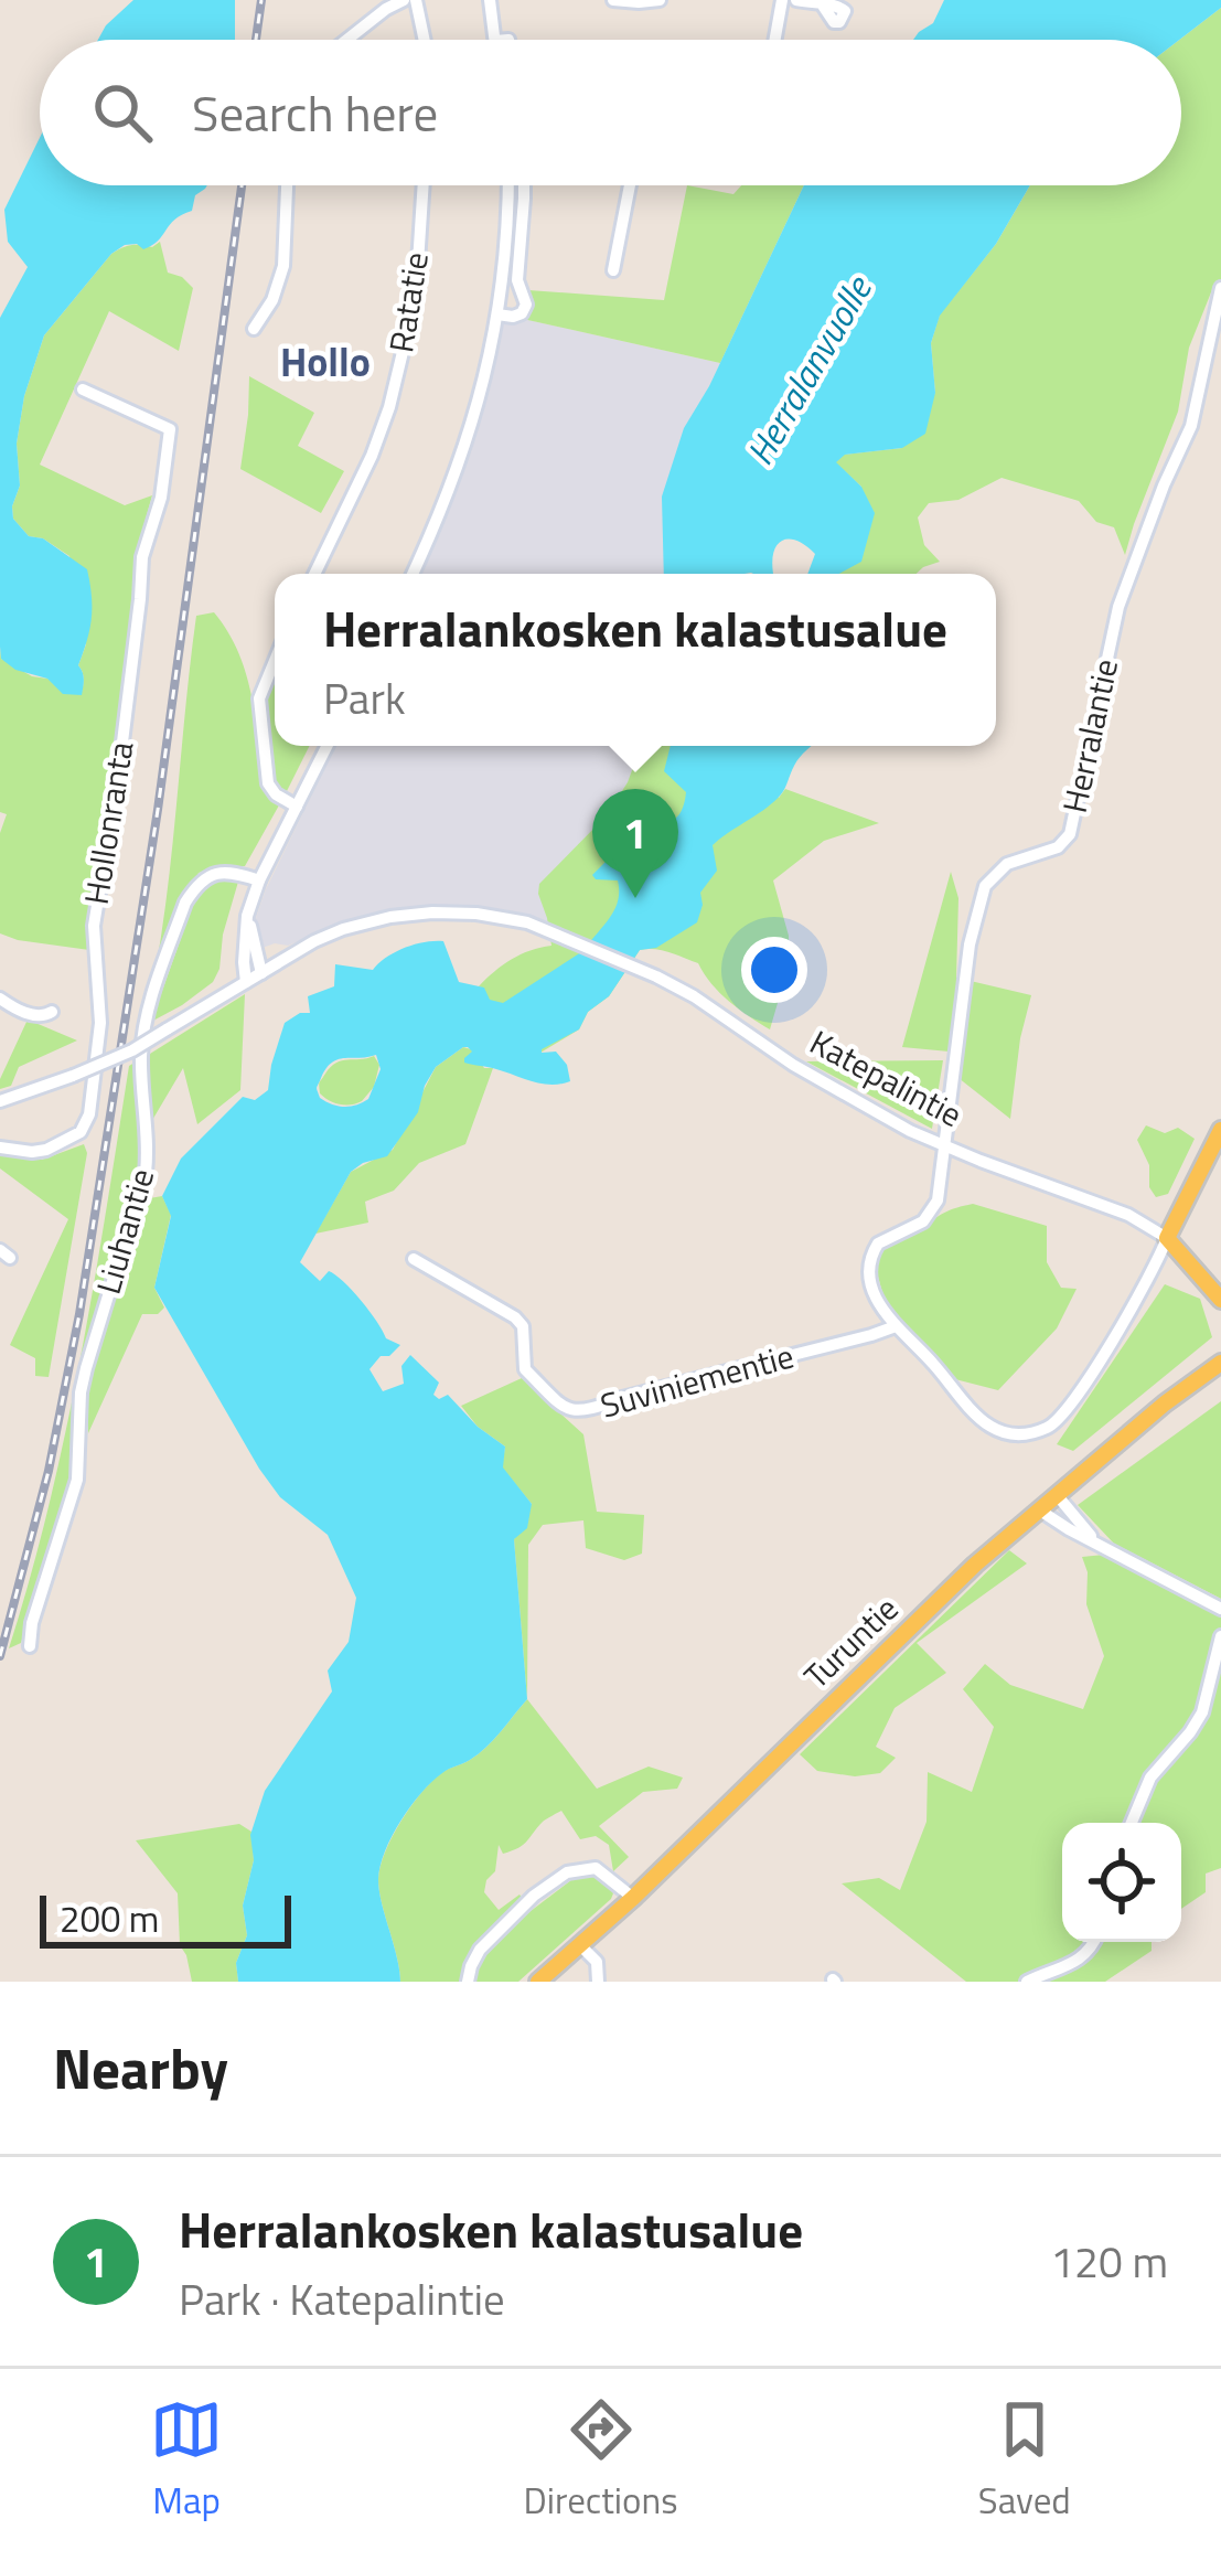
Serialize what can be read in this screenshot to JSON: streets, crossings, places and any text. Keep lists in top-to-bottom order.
{
  "streets": {
    "main road": ["Katepalintie", "Turuntie"],
    "street": [
      "Ratatie",
      "Herralantie",
      "Hollonranta",
      "Liuhantie",
      "Suviniementie"
    ]
  },
  "crossings": [
    ["Herralantie", "Katepalintie"]
  ],
  "districts": ["Hollo"],
  "water": ["Herralanvuolle"],
  "scale_bar": "200 m",
  "page": {
    "search": "Search here",
    "popup": ["Herralankosken kalastusalue", "Park"],
    "pins": "1",
    "scale": "200 m",
    "heading": "Nearby",
    "list": [
      {
        "mark": "1",
        "name": "Herralankosken kalastusalue",
        "note": "Park · Katepalintie",
        "value": "120 m"
      }
    ],
    "nav": ["Map", "Directions", "Saved"]
  }
}
